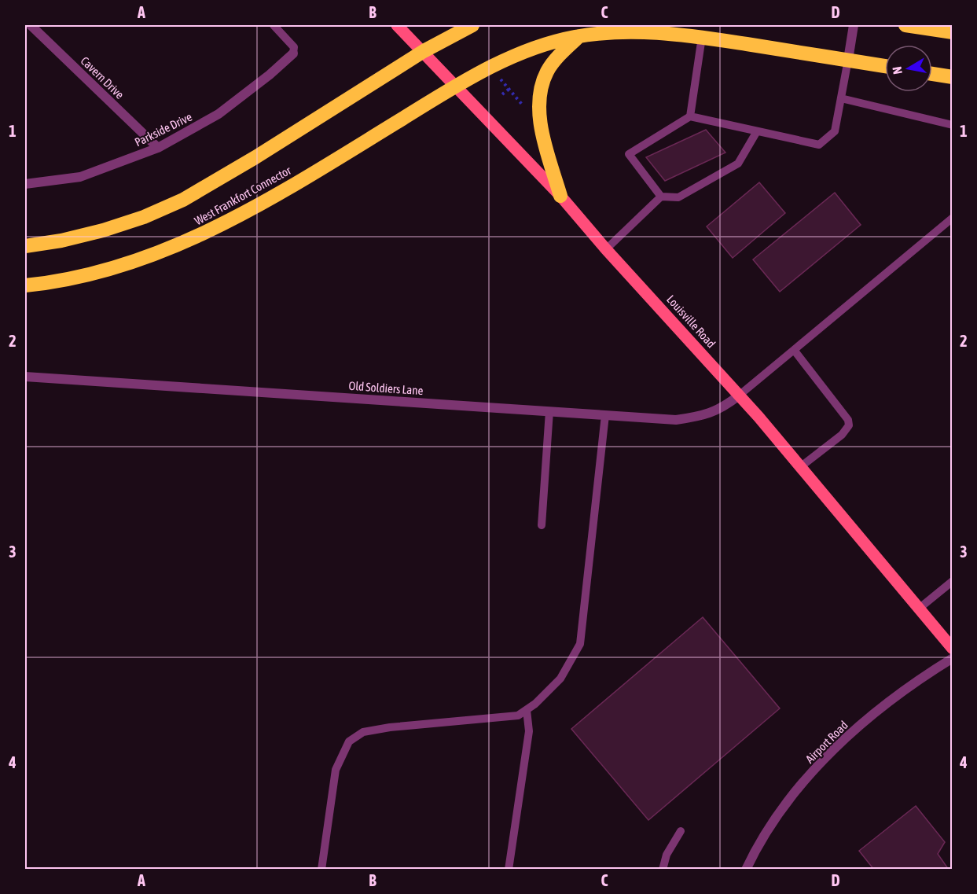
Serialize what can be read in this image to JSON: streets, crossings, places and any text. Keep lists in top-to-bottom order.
{
  "streets": {
    "highway": ["West Frankfort Connector"],
    "main road": ["Louisville Road"],
    "street": [
      "Cavern Drive",
      "Parkside Drive",
      "Old Soldiers Lane",
      "Airport Road"
    ]
  },
  "crossings": [
    ["Cavern Drive", "Parkside Drive"],
    ["West Frankfort Connector", "Louisville Road"],
    ["Louisville Road", "Old Soldiers Lane"]
  ],
  "north": "left",
  "grid": {
    "columns": [
      "A",
      "B",
      "C",
      "D"
    ],
    "rows": [
      "1",
      "2",
      "3",
      "4"
    ]
  }
}
